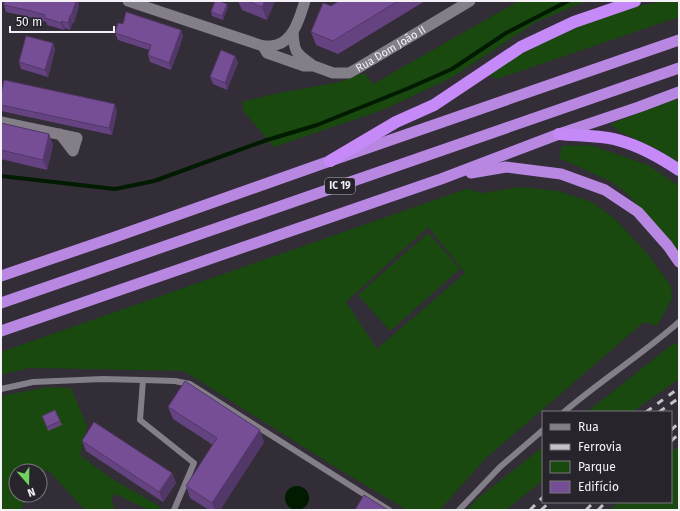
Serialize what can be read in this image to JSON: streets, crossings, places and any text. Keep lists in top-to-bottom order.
{
  "streets": {
    "highway": ["IC 19"],
    "street": ["Rua Dom João II"]
  },
  "legend": [
    "Rua",
    "Ferrovia",
    "Parque",
    "Edifício"
  ],
  "scale_bar": "50 m",
  "north": "bottom"
}
